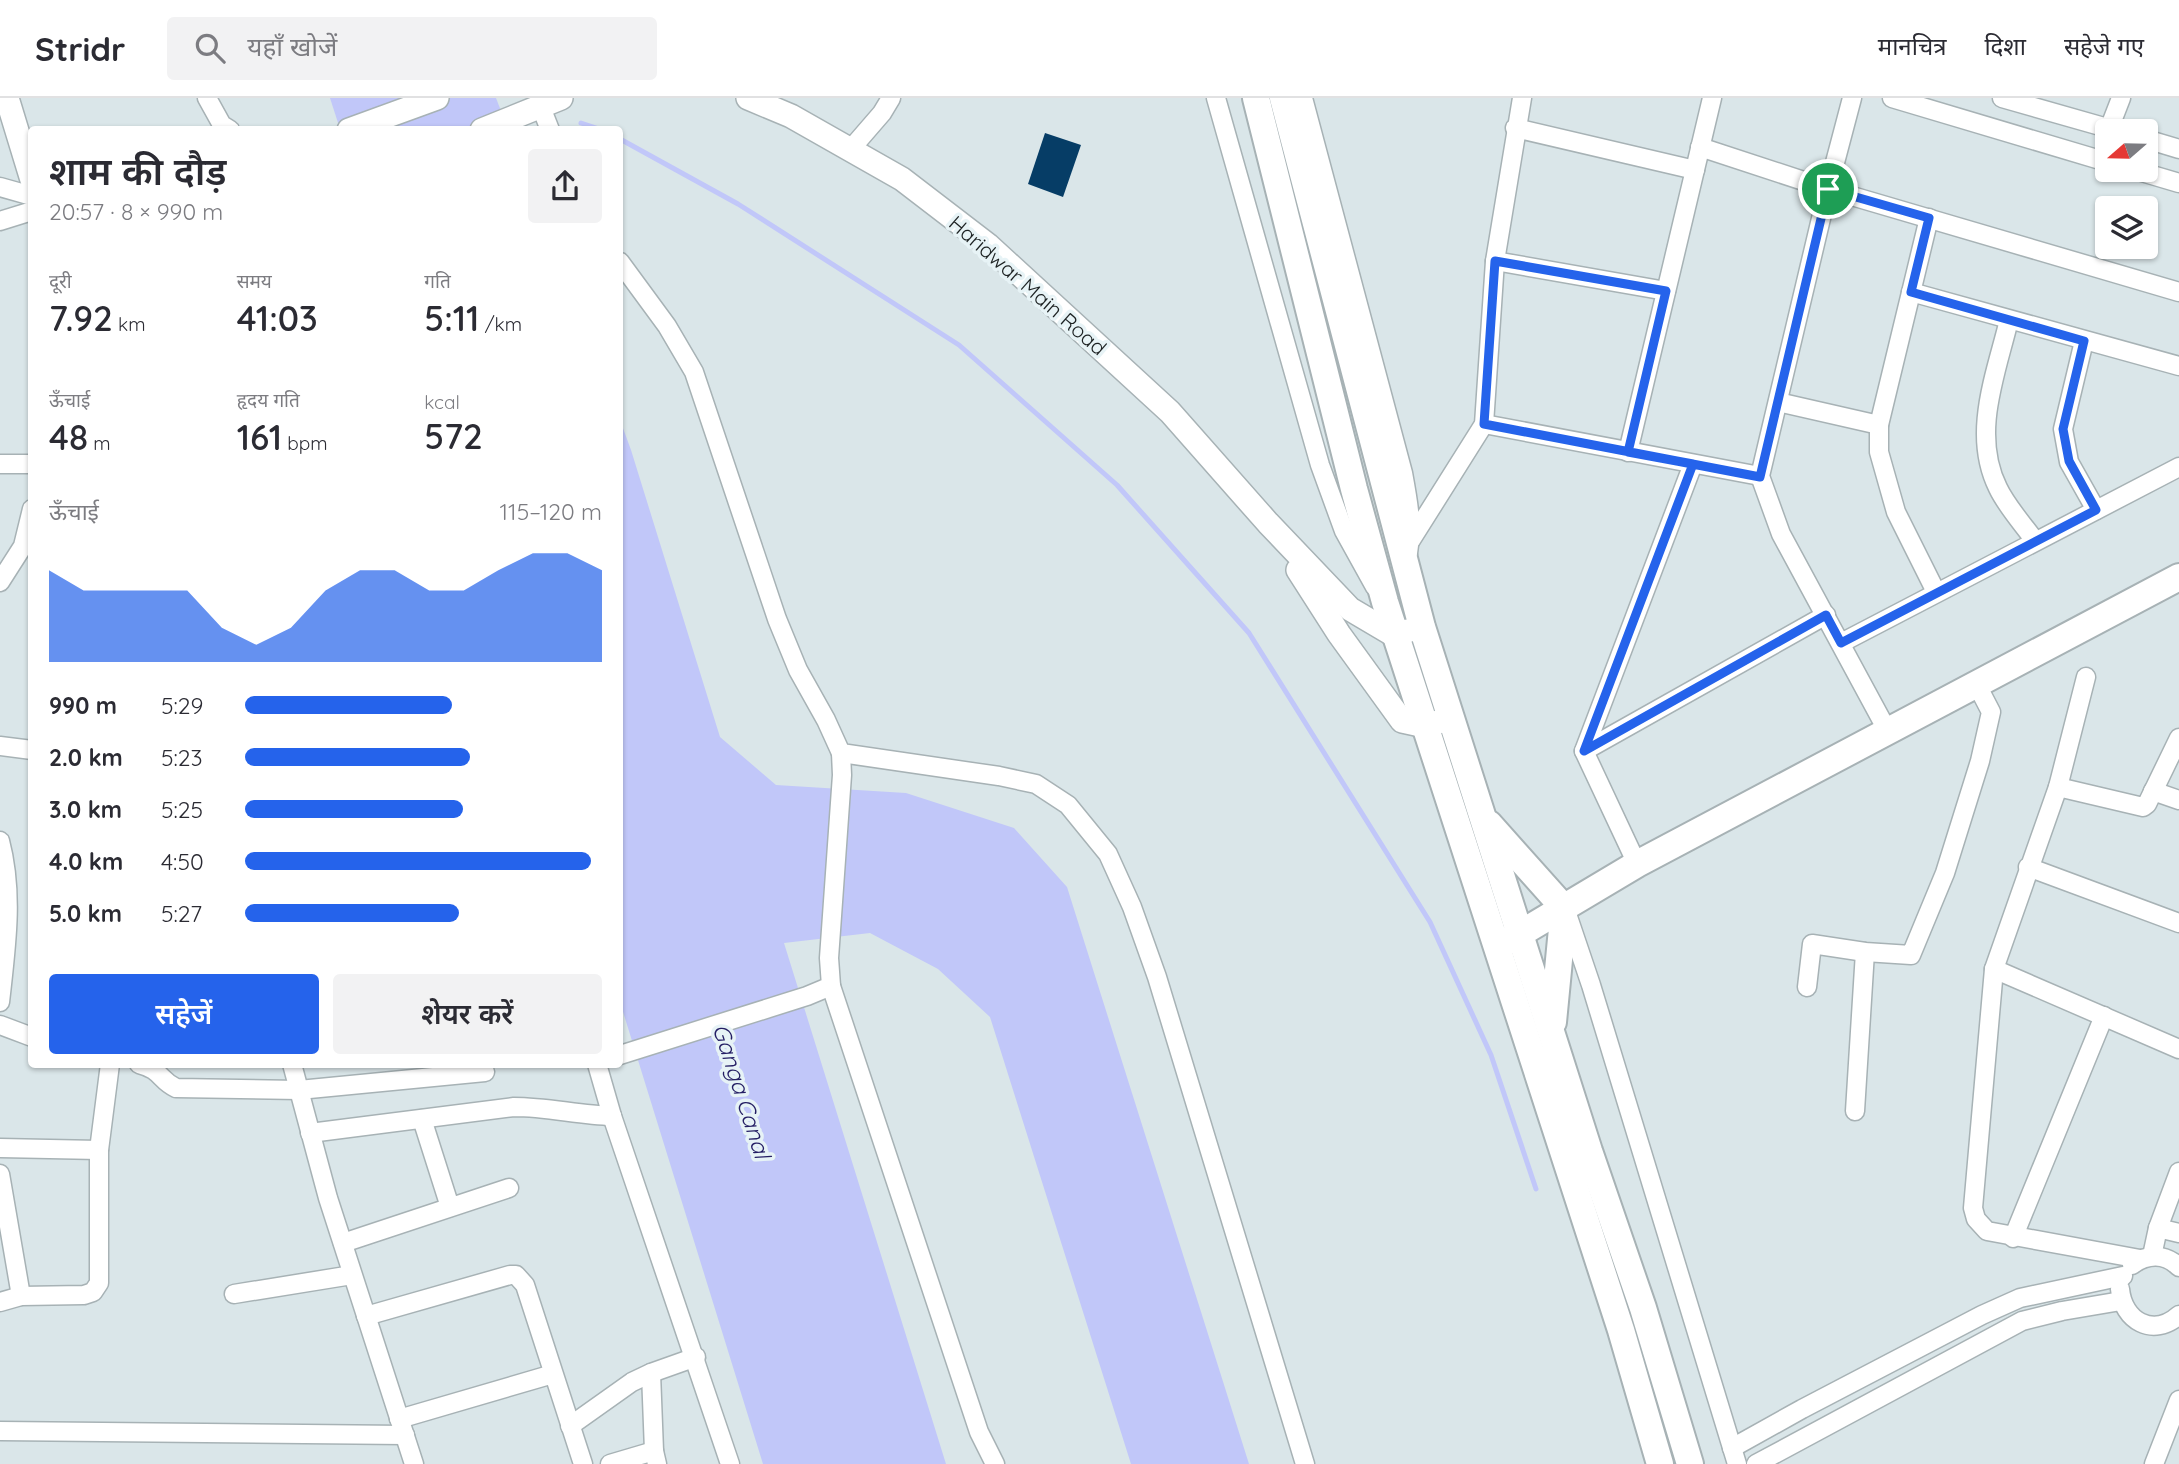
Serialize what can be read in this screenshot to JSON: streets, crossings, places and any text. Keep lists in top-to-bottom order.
{
  "streets": {
    "main road": ["Haridwar Main Road"]
  },
  "water": ["Ganga Canal"],
  "north": "left",
  "page": {
    "header": "Stridr",
    "search": "यहाँ खोजें",
    "nav": ["मानचित्र", "दिशा", "सहेजे गए"],
    "heading": ["शाम की दौड़", "20:57 · 8 × 990 m"],
    "stats": [
      ["दूरी", "7.92 km"],
      ["समय", "41:03"],
      ["गति", "5:11 /km"],
      ["ऊँचाई", "48 m"],
      ["हृदय गति", "161 bpm"],
      ["kcal", "572"]
    ],
    "chart": ["ऊँचाई", "115–120 m"],
    "list": [
      {
        "name": "990 m",
        "note": "5:29"
      },
      {
        "name": "2.0 km",
        "note": "5:23"
      },
      {
        "name": "3.0 km",
        "note": "5:25"
      },
      {
        "name": "4.0 km",
        "note": "4:50"
      },
      {
        "name": "5.0 km",
        "note": "5:27"
      }
    ],
    "buttons": ["सहेजें", "शेयर करें"]
  }
}
